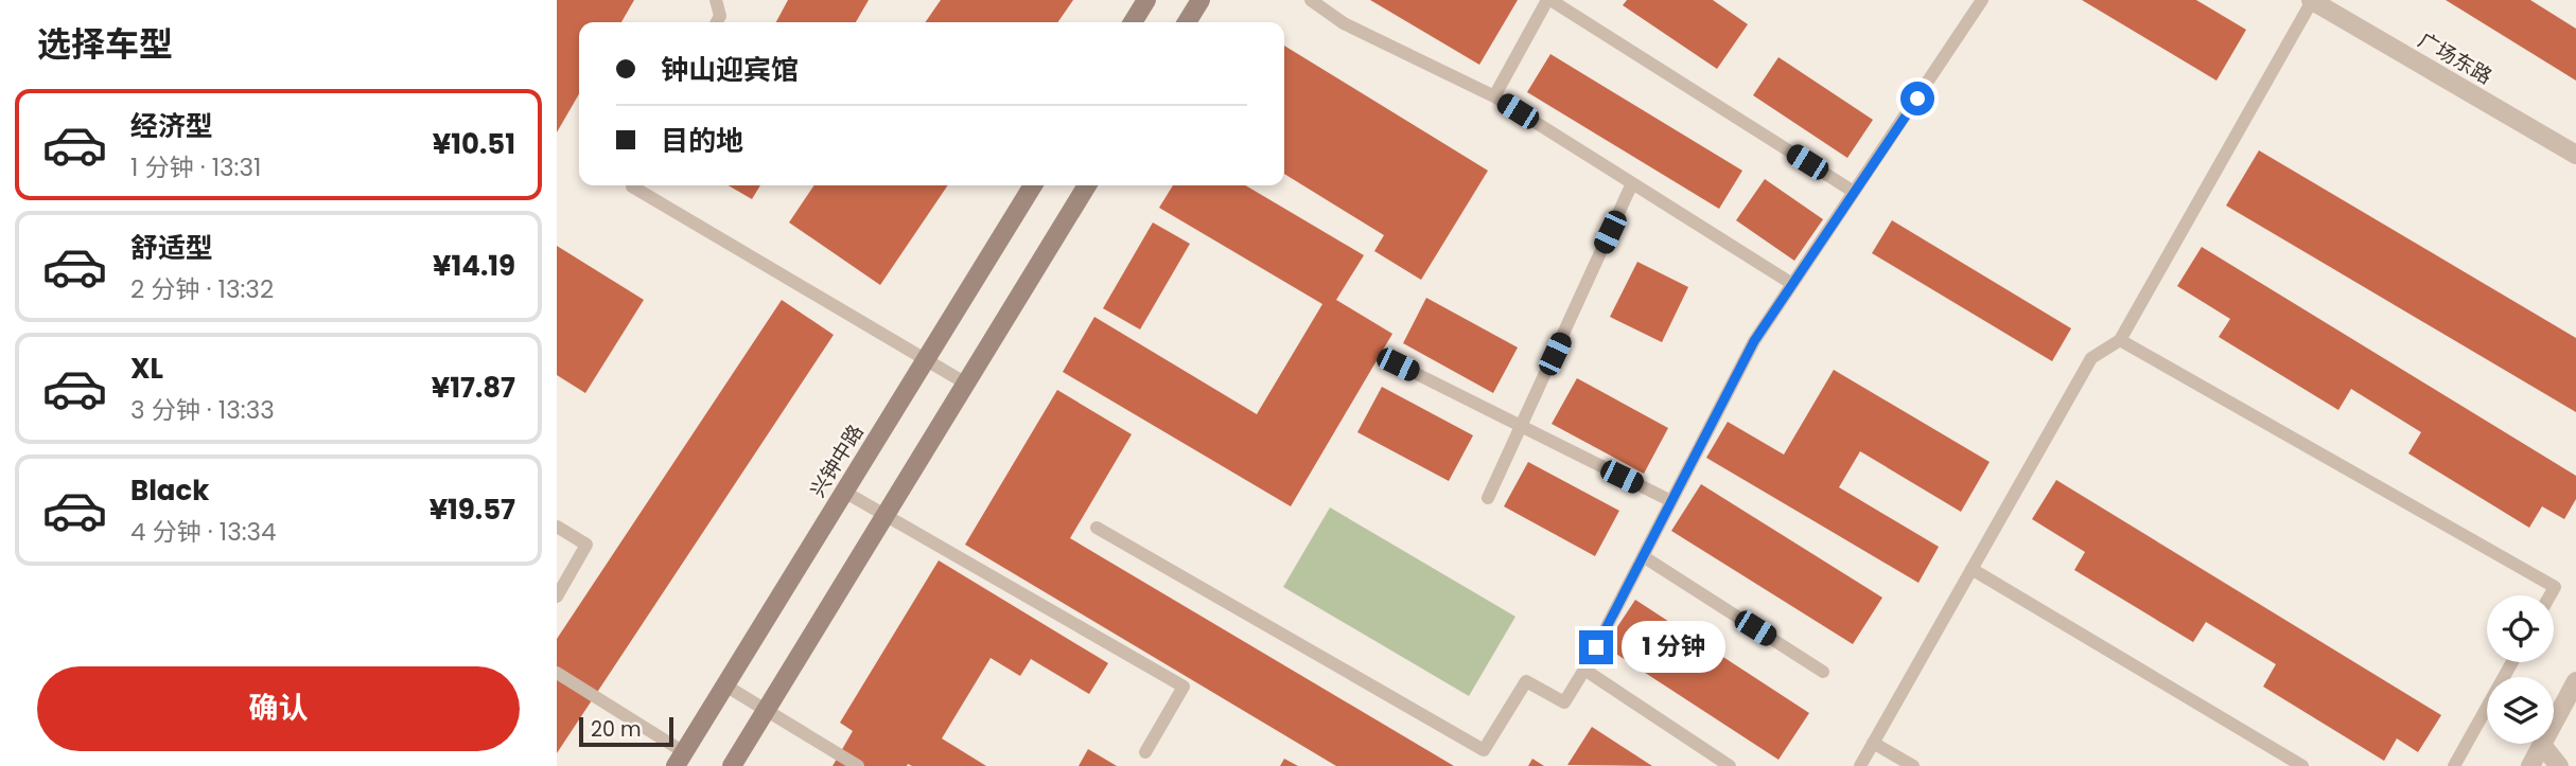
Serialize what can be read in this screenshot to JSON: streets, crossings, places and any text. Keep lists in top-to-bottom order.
{
  "streets": {
    "main road": ["兴钟中路"],
    "street": ["广场东路"]
  },
  "scale_bar": "20 m",
  "page": {
    "heading": "选择车型",
    "banner": ["钟山迎宾馆", "目的地"],
    "list": [
      {
        "name": "经济型",
        "note": "1 分钟 · 13:31",
        "value": "¥10.51"
      },
      {
        "name": "舒适型",
        "note": "2 分钟 · 13:32",
        "value": "¥14.19"
      },
      {
        "name": "XL",
        "note": "3 分钟 · 13:33",
        "value": "¥17.87"
      },
      {
        "name": "Black",
        "note": "4 分钟 · 13:34",
        "value": "¥19.57"
      }
    ],
    "bubble": "1 分钟",
    "buttons": "确认",
    "scale": "20 m"
  }
}
